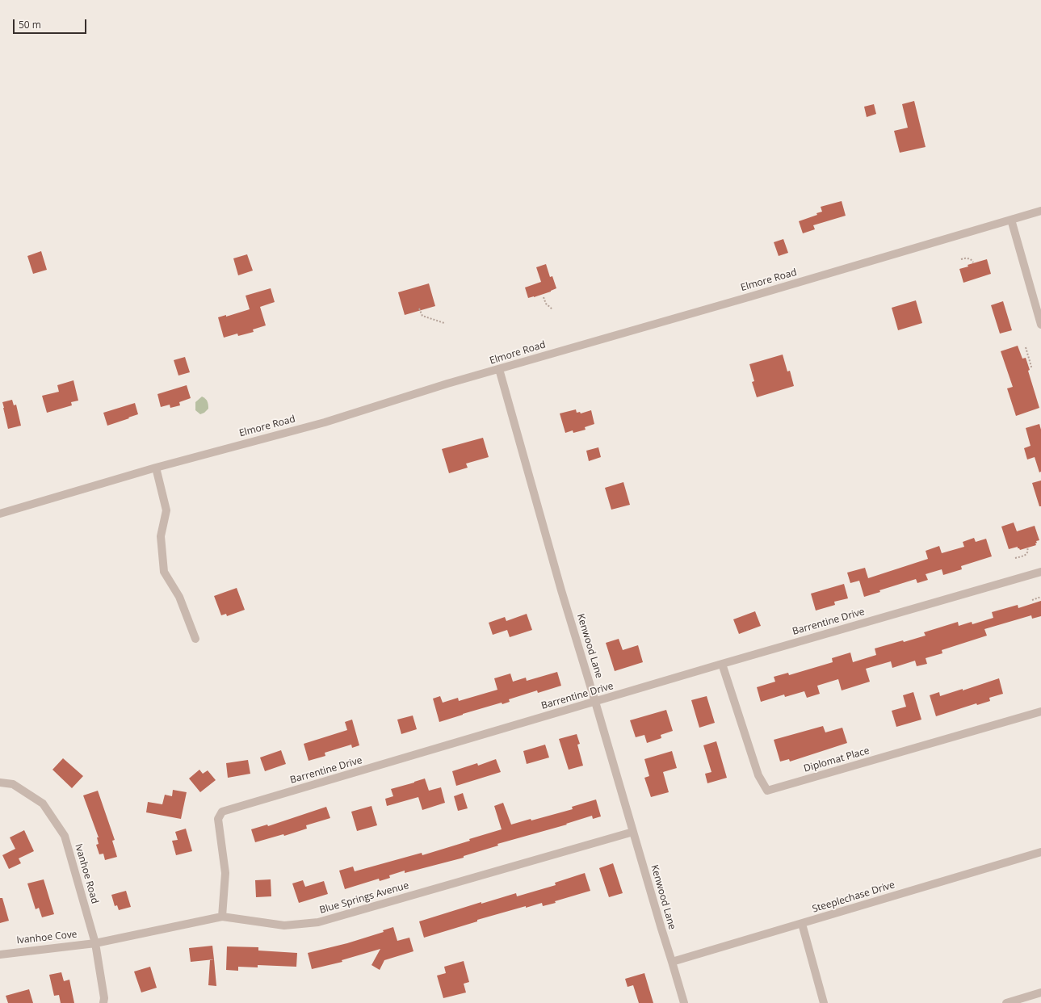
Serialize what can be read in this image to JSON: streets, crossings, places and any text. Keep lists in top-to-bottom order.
{
  "streets": {
    "street": [
      "Elmore Road",
      "Barrentine Drive",
      "Kenwood Lane",
      "Diplomat Place",
      "Ivanhoe Road",
      "Steeplechase Drive",
      "Blue Springs Avenue",
      "Ivanhoe Cove"
    ]
  },
  "crossings": [
    ["Elmore Road", "Kenwood Lane"],
    ["Barrentine Drive", "Kenwood Lane"],
    ["Barrentine Drive", "Diplomat Place"],
    ["Barrentine Drive", "Blue Springs Avenue"],
    ["Kenwood Lane", "Steeplechase Drive"],
    ["Kenwood Lane", "Blue Springs Avenue"],
    ["Ivanhoe Road", "Blue Springs Avenue"],
    ["Ivanhoe Road", "Ivanhoe Cove"],
    ["Blue Springs Avenue", "Ivanhoe Cove"]
  ],
  "scale_bar": "50 m"
}
